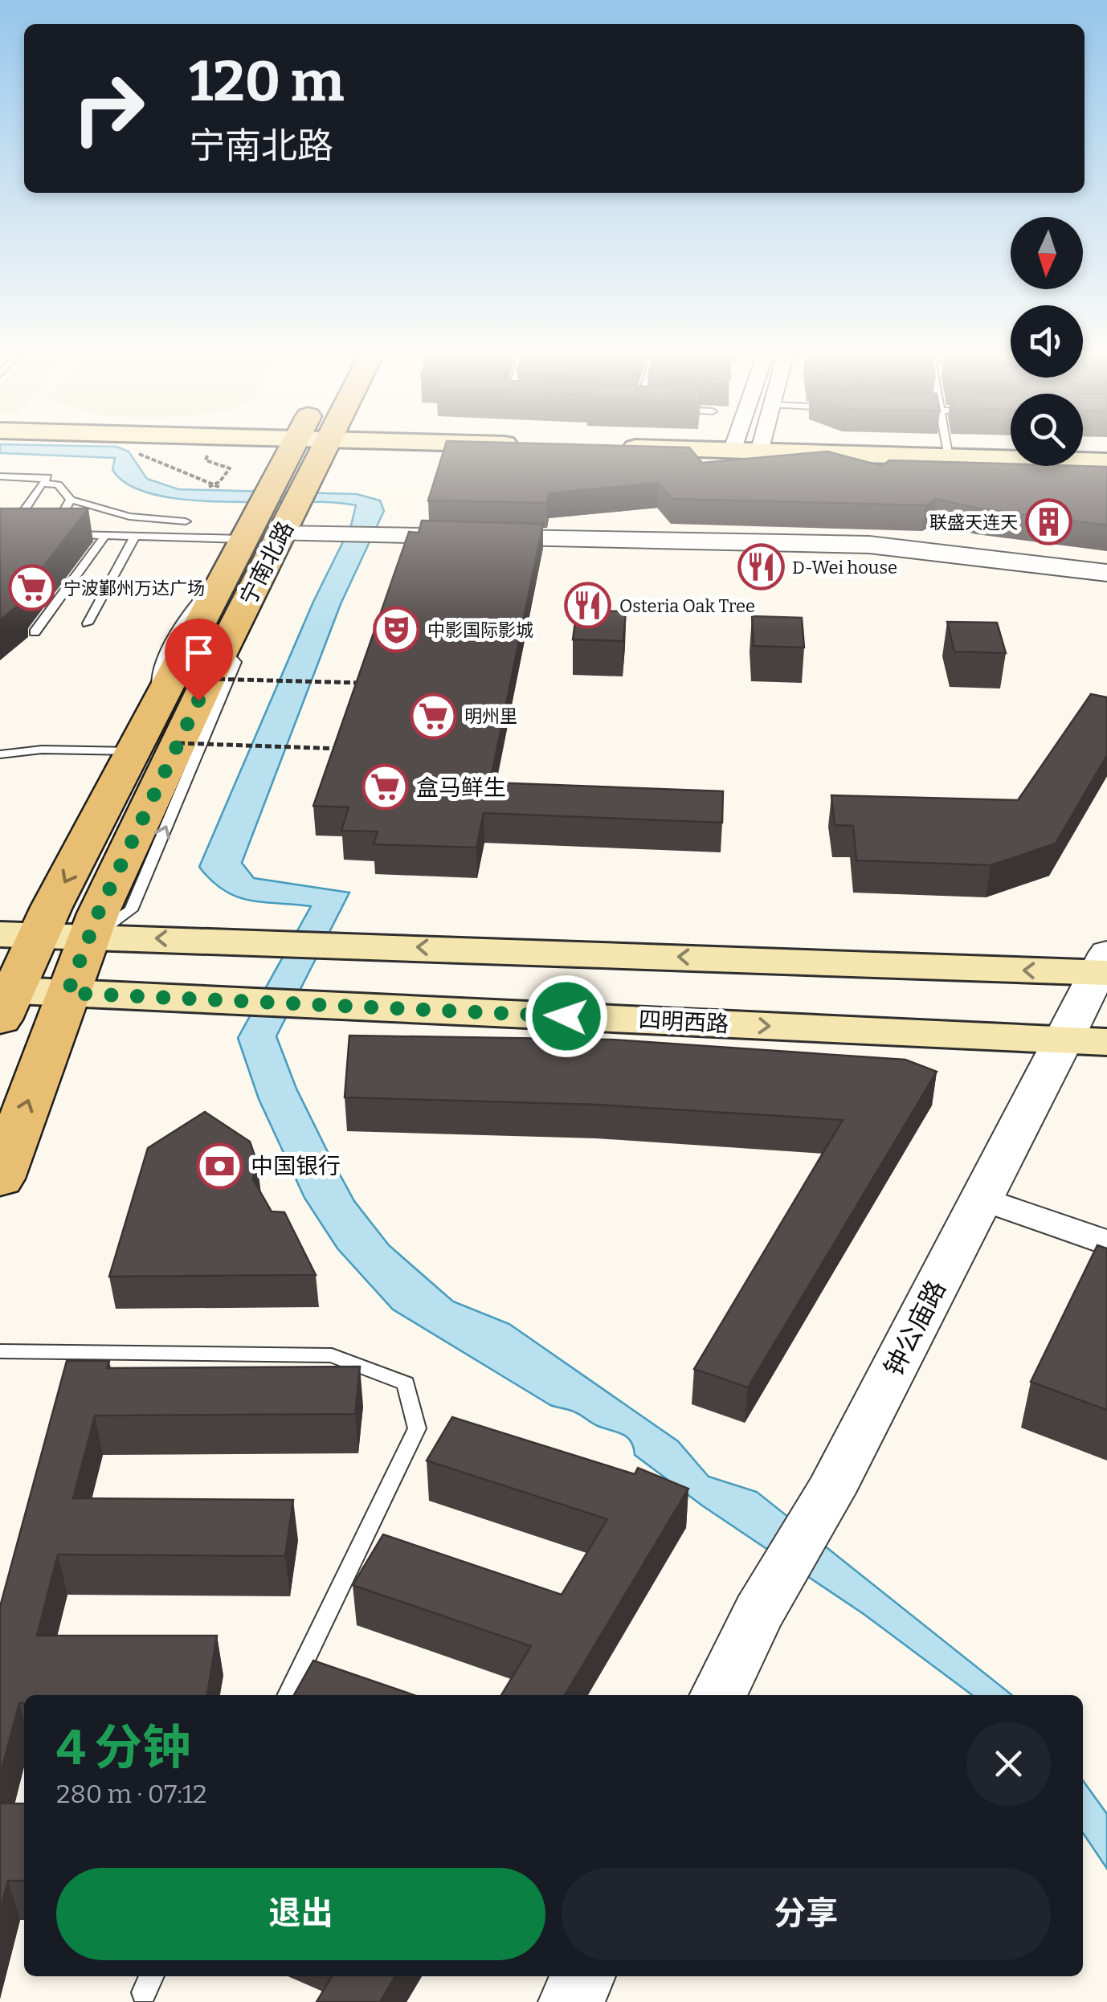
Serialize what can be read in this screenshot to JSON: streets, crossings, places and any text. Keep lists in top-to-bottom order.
{
  "streets": {
    "main road": ["宁南北路", "四明西路"],
    "street": ["钟公庙路"]
  },
  "crossings": [
    ["宁南北路", "四明西路"],
    ["四明西路", "钟公庙路"]
  ],
  "places": {
    "building": ["联盛天连天"],
    "restaurant": ["D-Wei house", "Osteria Oak Tree"],
    "supermarket": ["宁波鄞州万达广场", "明州里", "盒马鲜生"],
    "theatre": ["中影国际影城"],
    "bank": ["中国银行"]
  },
  "north": "bottom",
  "page": {
    "turn": ["120 m", "宁南北路"],
    "heading": ["4 分钟", "280 m · 07:12"],
    "buttons": ["退出", "分享"]
  }
}
